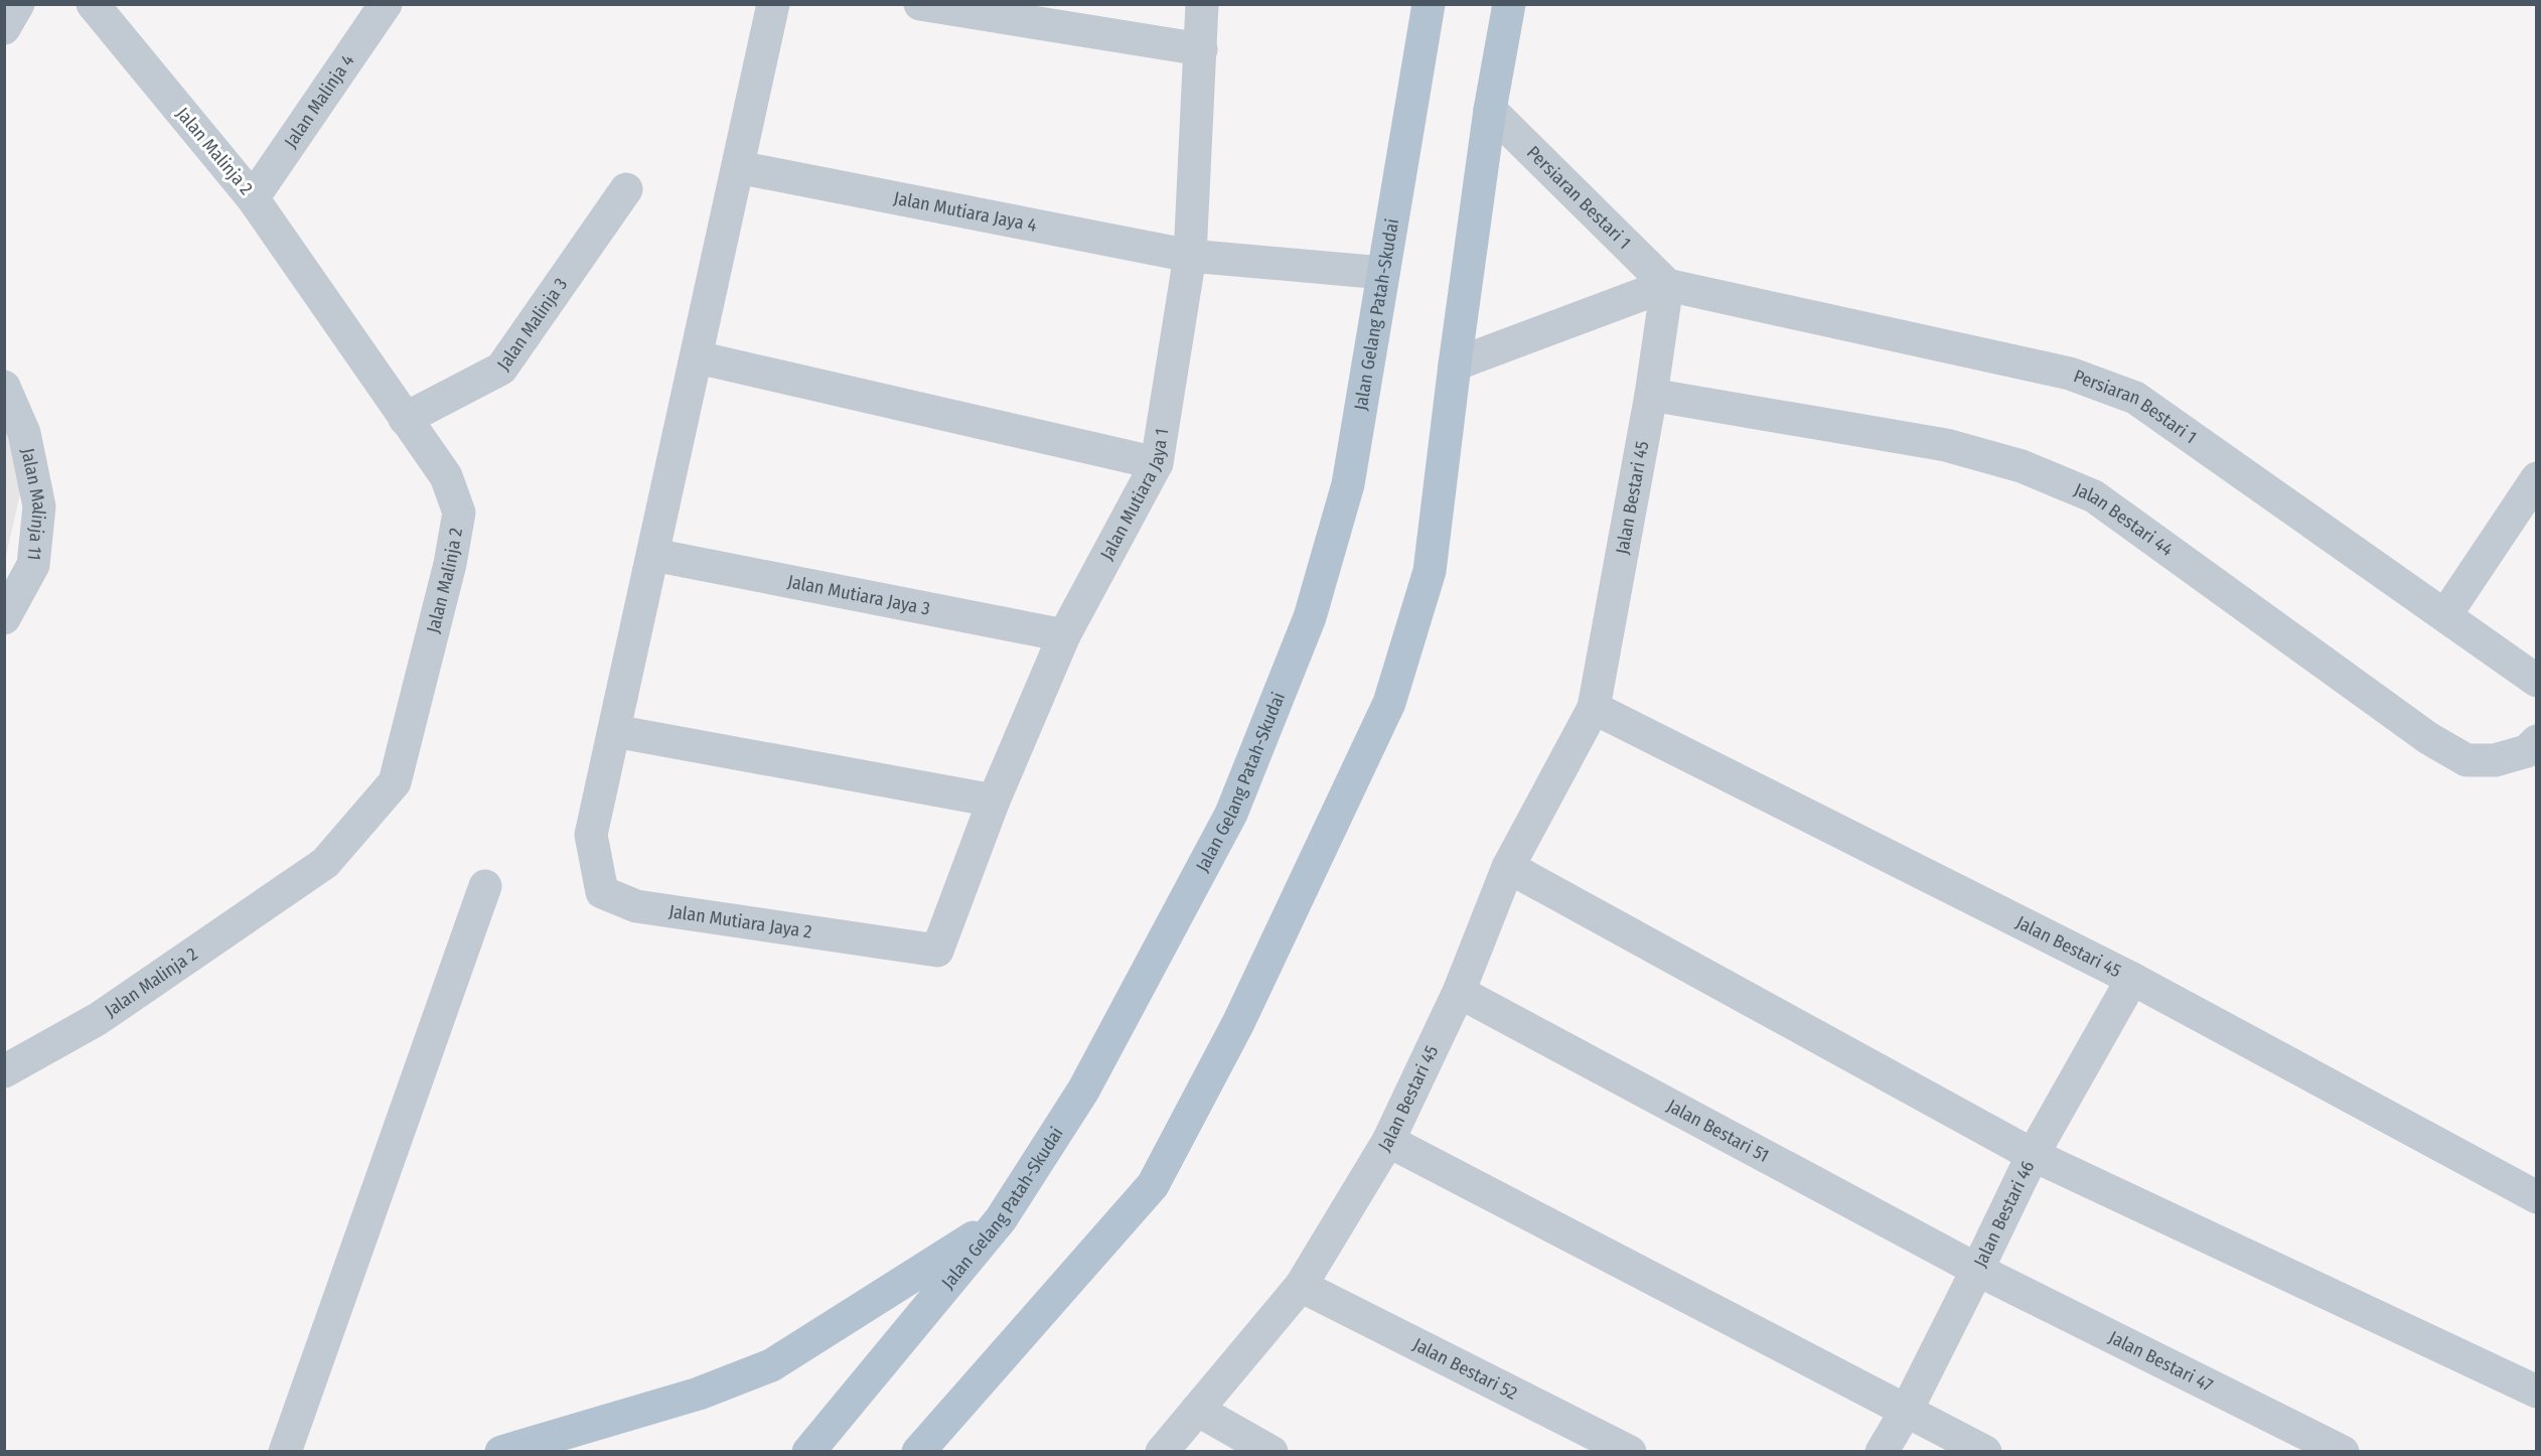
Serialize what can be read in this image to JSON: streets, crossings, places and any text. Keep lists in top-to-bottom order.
{
  "streets": {
    "main road": ["Jalan Gelang Patah-Skudai"],
    "street": [
      "Jalan Malinja 4",
      "Jalan Malinja 2",
      "Persiaran Bestari 1",
      "Jalan Mutiara Jaya 4",
      "Jalan Malinja 3",
      "Jalan Mutiara Jaya 1",
      "Jalan Bestari 45",
      "Jalan Malinja 11",
      "Jalan Bestari 44",
      "Jalan Mutiara Jaya 3",
      "Jalan Mutiara Jaya 2",
      "Jalan Bestari 51",
      "Jalan Bestari 46",
      "Jalan Bestari 47",
      "Jalan Bestari 52"
    ]
  },
  "crossings": [
    ["Jalan Malinja 4", "Jalan Malinja 2"],
    ["Jalan Malinja 2", "Jalan Malinja 3"],
    ["Persiaran Bestari 1", "Jalan Bestari 45"],
    ["Jalan Mutiara Jaya 4", "Jalan Gelang Patah-Skudai"],
    ["Jalan Mutiara Jaya 4", "Jalan Mutiara Jaya 1"],
    ["Jalan Mutiara Jaya 1", "Jalan Mutiara Jaya 3"],
    ["Jalan Mutiara Jaya 1", "Jalan Mutiara Jaya 2"],
    ["Jalan Bestari 45", "Jalan Bestari 44"],
    ["Jalan Bestari 45", "Jalan Bestari 51"],
    ["Jalan Bestari 45", "Jalan Bestari 46"],
    ["Jalan Bestari 45", "Jalan Bestari 52"],
    ["Jalan Bestari 51", "Jalan Bestari 46"],
    ["Jalan Bestari 51", "Jalan Bestari 47"],
    ["Jalan Bestari 46", "Jalan Bestari 47"]
  ]
}
